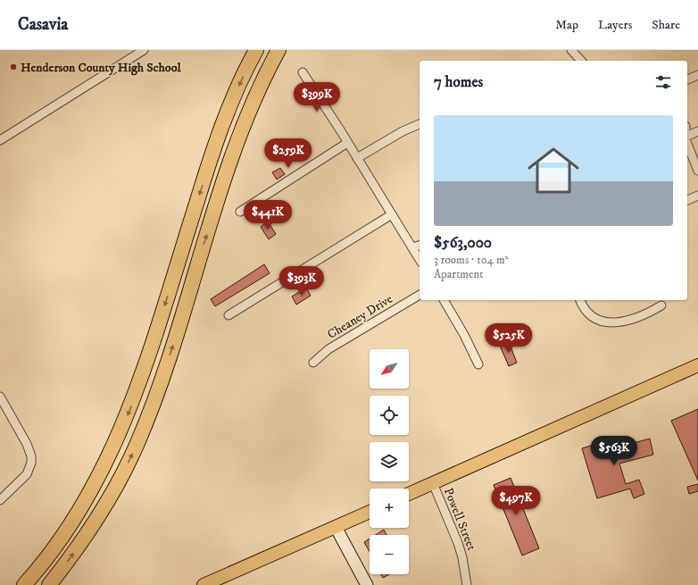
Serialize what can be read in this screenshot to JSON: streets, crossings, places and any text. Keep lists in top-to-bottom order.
{
  "streets": {
    "street": ["Cheaney Drive", "Powell Street"]
  },
  "places": ["Henderson County High School"],
  "north": "bottom left",
  "page": {
    "header": "Casavia",
    "nav": ["Map", "Layers", "Share"],
    "heading": "7 homes",
    "price": [
      "$399K",
      "$259K",
      "$441K",
      "$393K",
      "$525K",
      "$563K",
      "$497K"
    ],
    "list": [
      {
        "name": "$563,000",
        "note": "3 rooms · 104 m² · Apartment"
      }
    ],
    "map_buttons": ["+", "−"]
  }
}
